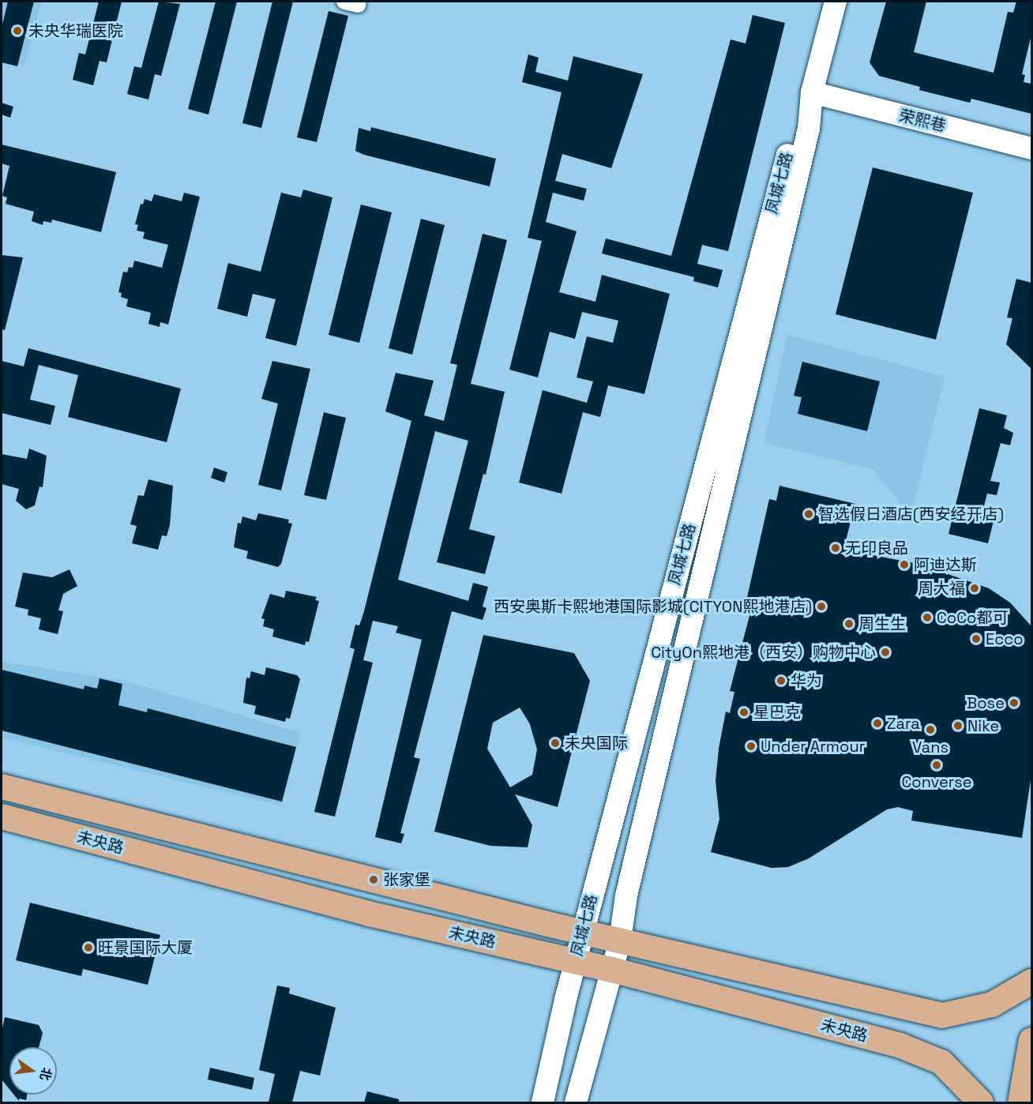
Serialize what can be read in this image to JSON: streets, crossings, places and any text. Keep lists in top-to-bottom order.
{
  "streets": {
    "main road": ["未央路"],
    "street": ["荣熙巷", "凤城七路"]
  },
  "crossings": [
    ["荣熙巷", "凤城七路"],
    ["凤城七路", "未央路"]
  ],
  "places": [
    "未央华瑞医院",
    "智选假日酒店(西安经开店)",
    "无印良品",
    "阿迪达斯",
    "周大福",
    "西安奥斯卡熙地港国际影城(CITYON熙地港店)",
    "CoCo都可",
    "周生生",
    "Ecco",
    "CityOn熙地港（西安）购物中心",
    "华为",
    "Bose",
    "星巴克",
    "Zara",
    "Nike",
    "Vans",
    "未央国际",
    "Under Armour",
    "Converse",
    "张家堡",
    "旺景国际大厦"
  ],
  "north": "right"
}
